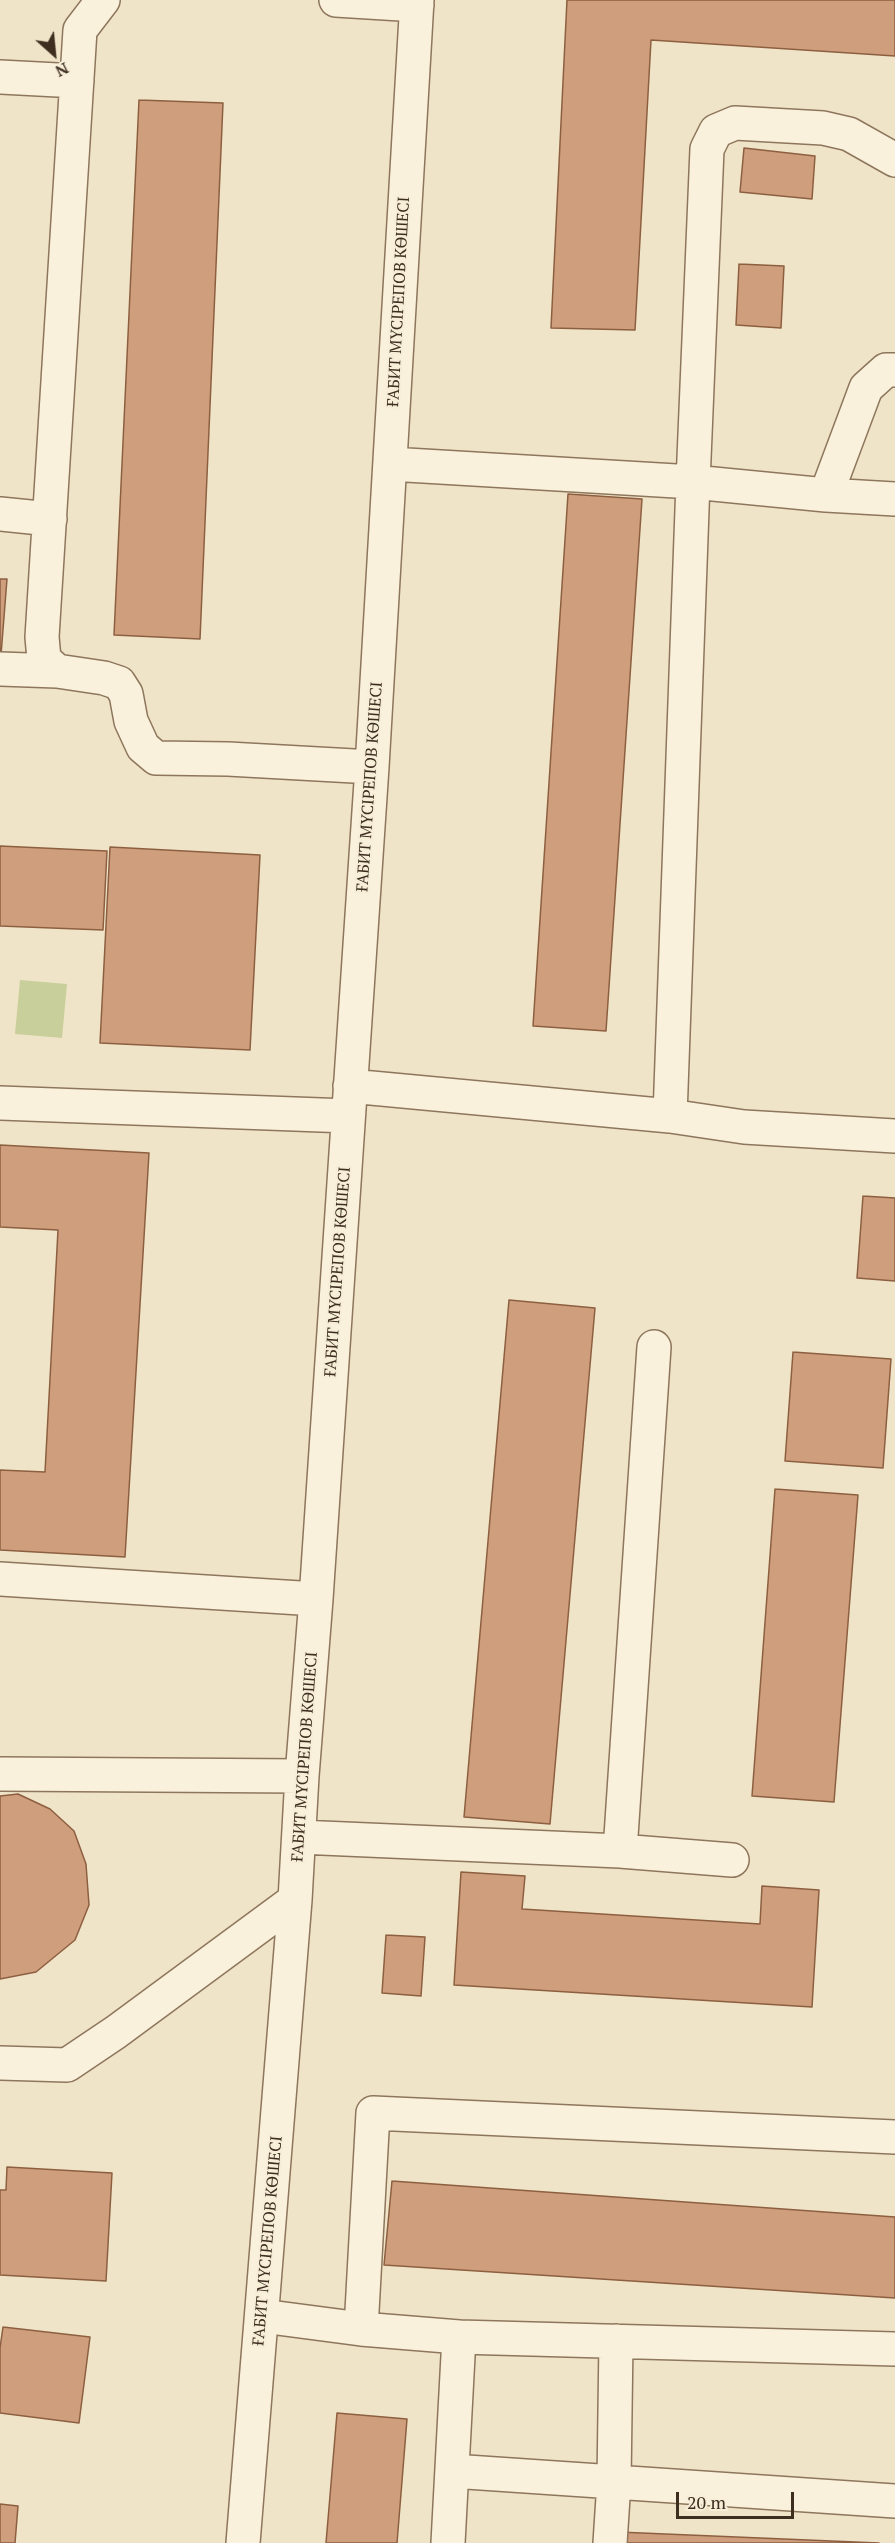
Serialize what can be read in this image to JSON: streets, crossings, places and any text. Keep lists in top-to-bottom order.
{
  "streets": {
    "street": ["ҒАБИТ МҮСІРЕПОВ КӨШЕСІ"]
  },
  "scale_bar": "20 m",
  "north": "bottom right"
}
